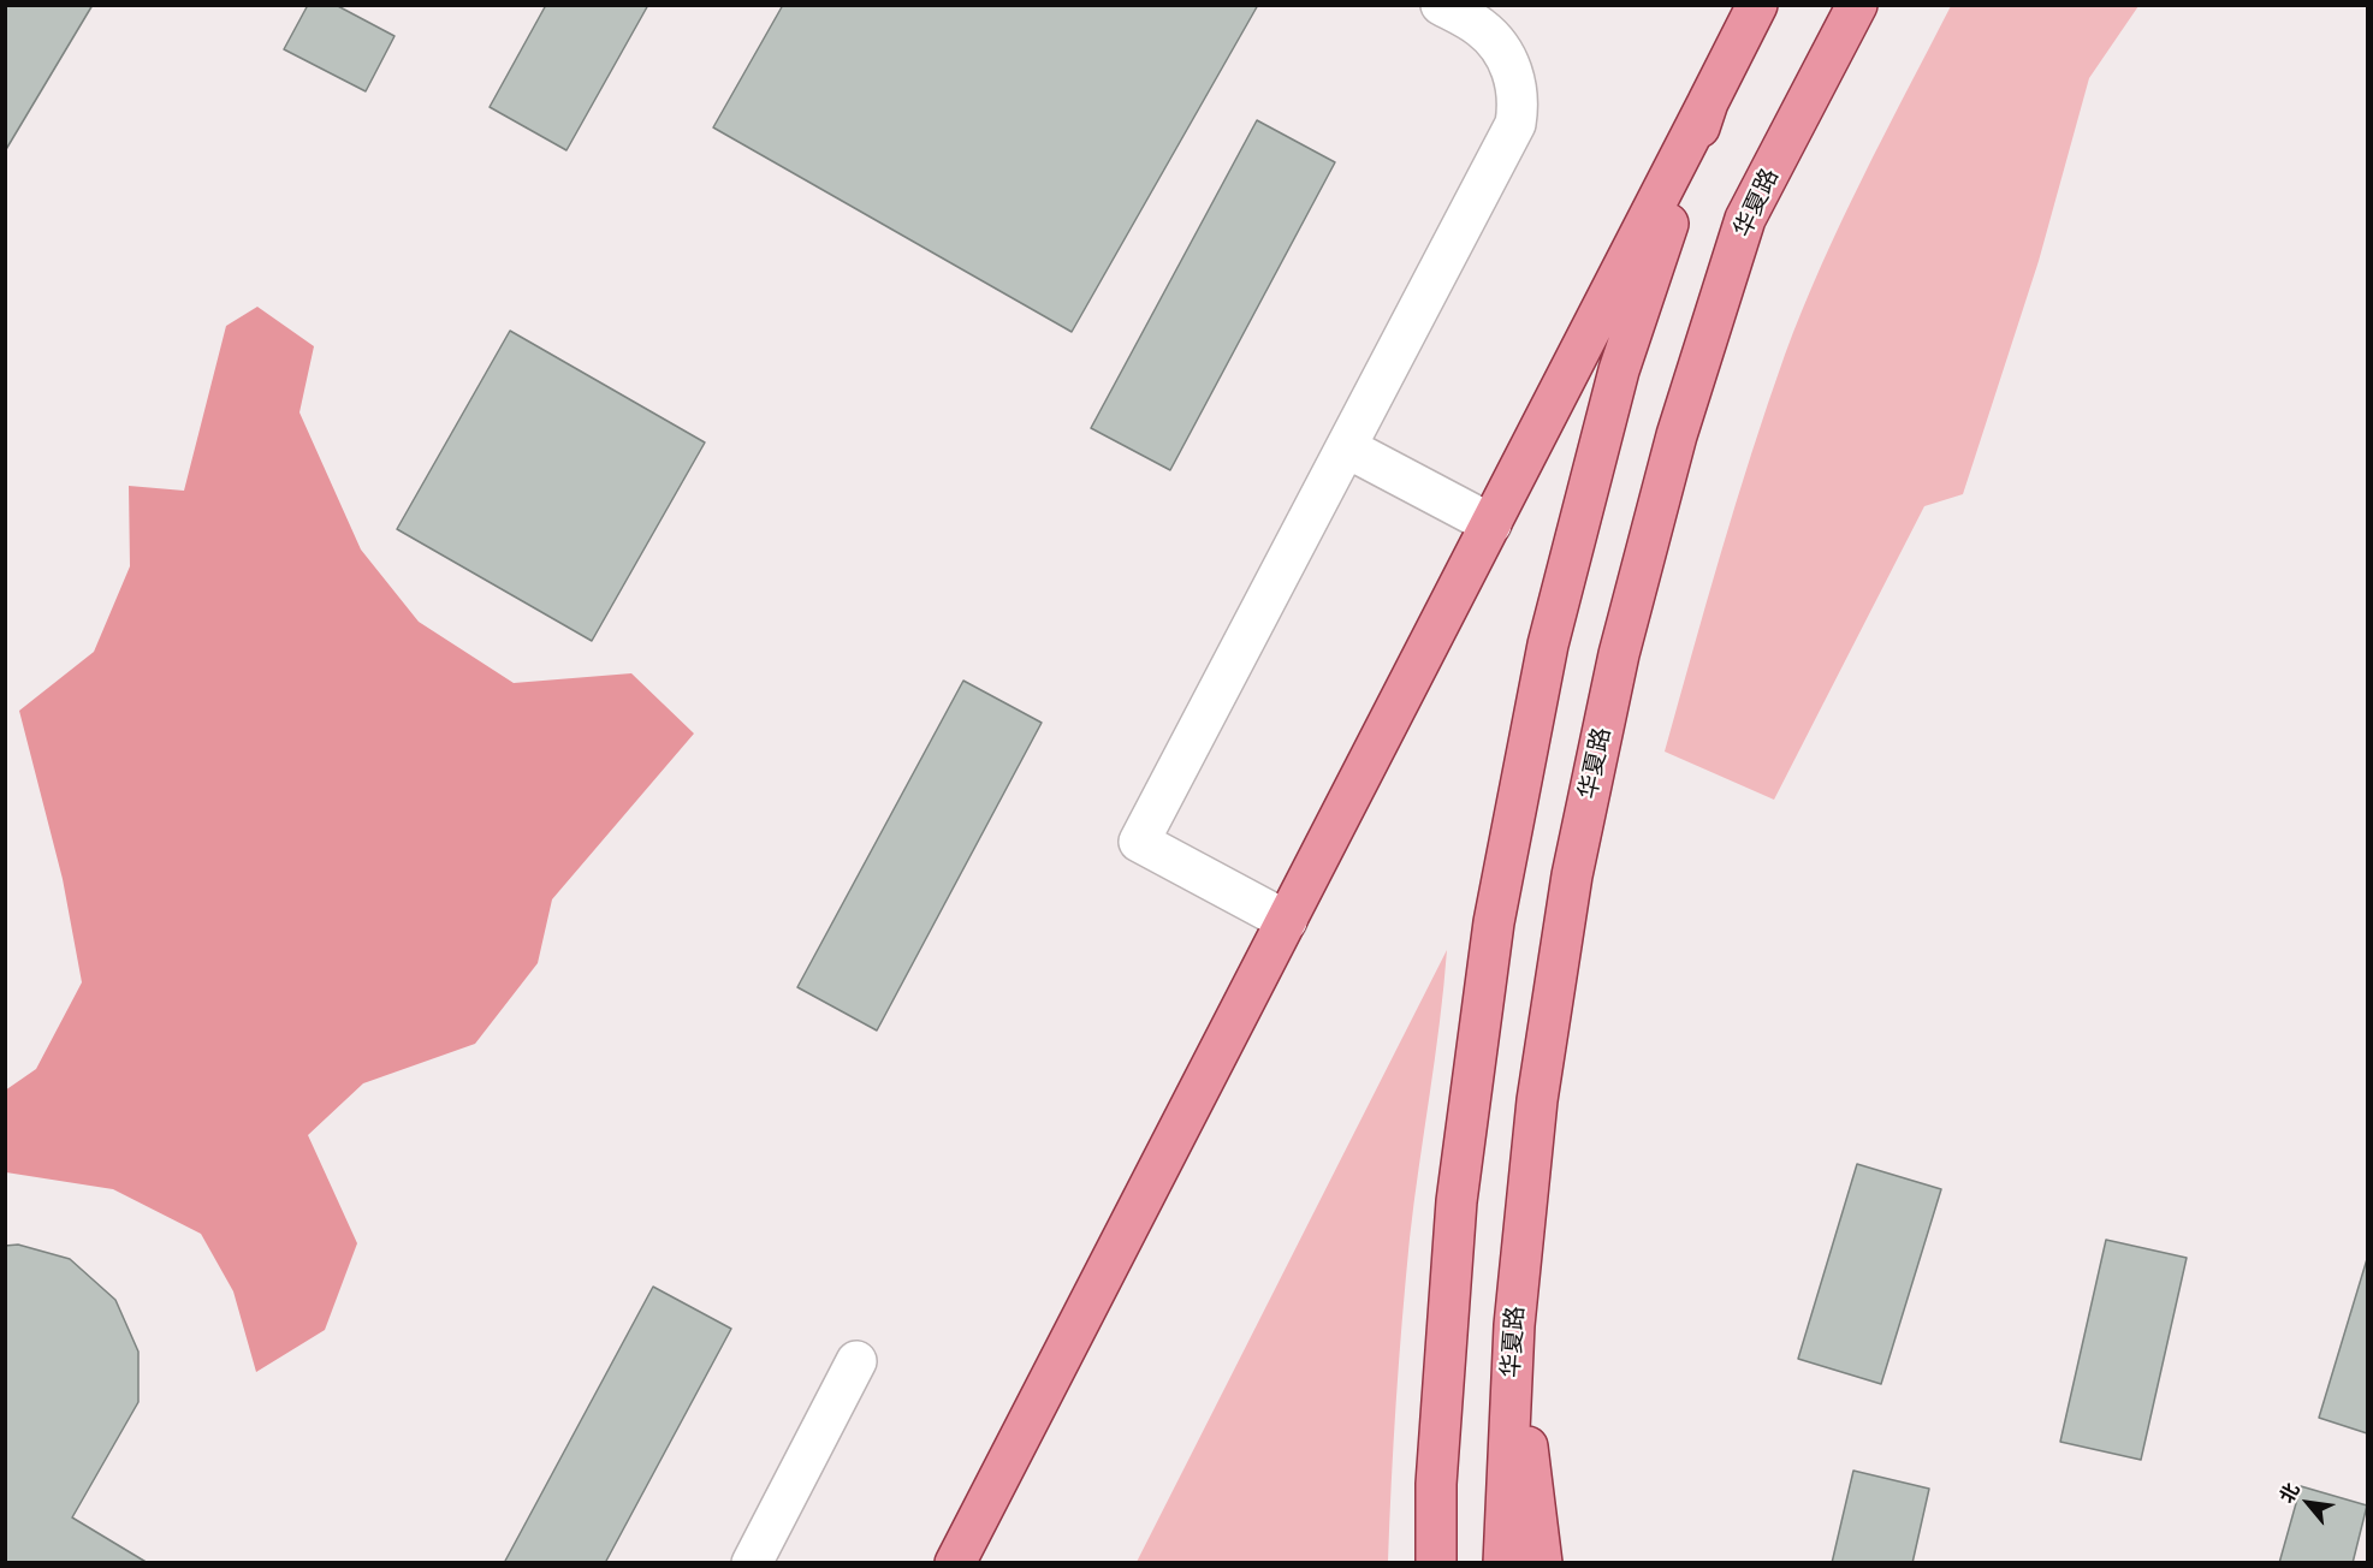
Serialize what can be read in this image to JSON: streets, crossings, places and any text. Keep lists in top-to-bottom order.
{
  "streets": {
    "main road": ["华夏路"]
  },
  "north": "top left"
}
